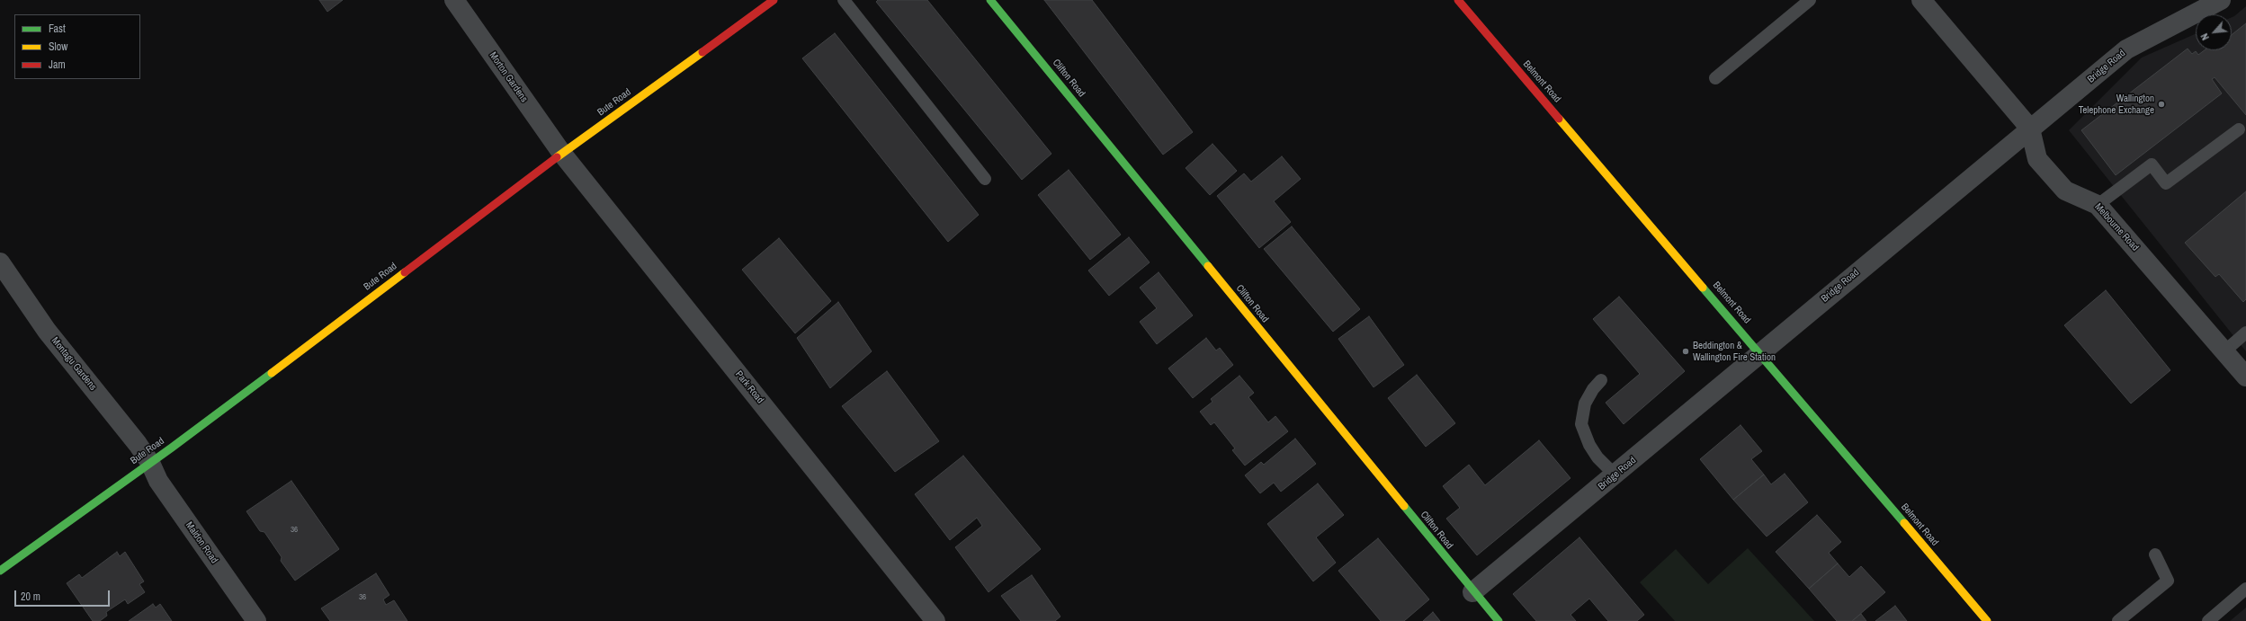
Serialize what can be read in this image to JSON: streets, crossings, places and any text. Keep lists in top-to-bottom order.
{
  "streets": {
    "street": [
      "Bridge Road",
      "Morton Gardens",
      "Clifton Road",
      "Belmont Road",
      "Bute Road",
      "Melbourne Road",
      "Montagu Gardens",
      "Park Road",
      "Maldon Road"
    ]
  },
  "crossings": [
    ["Bridge Road", "Clifton Road"],
    ["Bridge Road", "Belmont Road"],
    ["Bridge Road", "Melbourne Road"],
    ["Morton Gardens", "Bute Road"],
    ["Morton Gardens", "Park Road"],
    ["Bute Road", "Montagu Gardens"],
    ["Bute Road", "Park Road"],
    ["Bute Road", "Maldon Road"],
    ["Montagu Gardens", "Maldon Road"]
  ],
  "places": ["Wallington Telephone Exchange", "Beddington & Wallington Fire Station"],
  "house_numbers": ["36", "36"],
  "legend": ["Fast", "Slow", "Jam"],
  "scale_bar": "20 m",
  "north": "bottom left"
}
